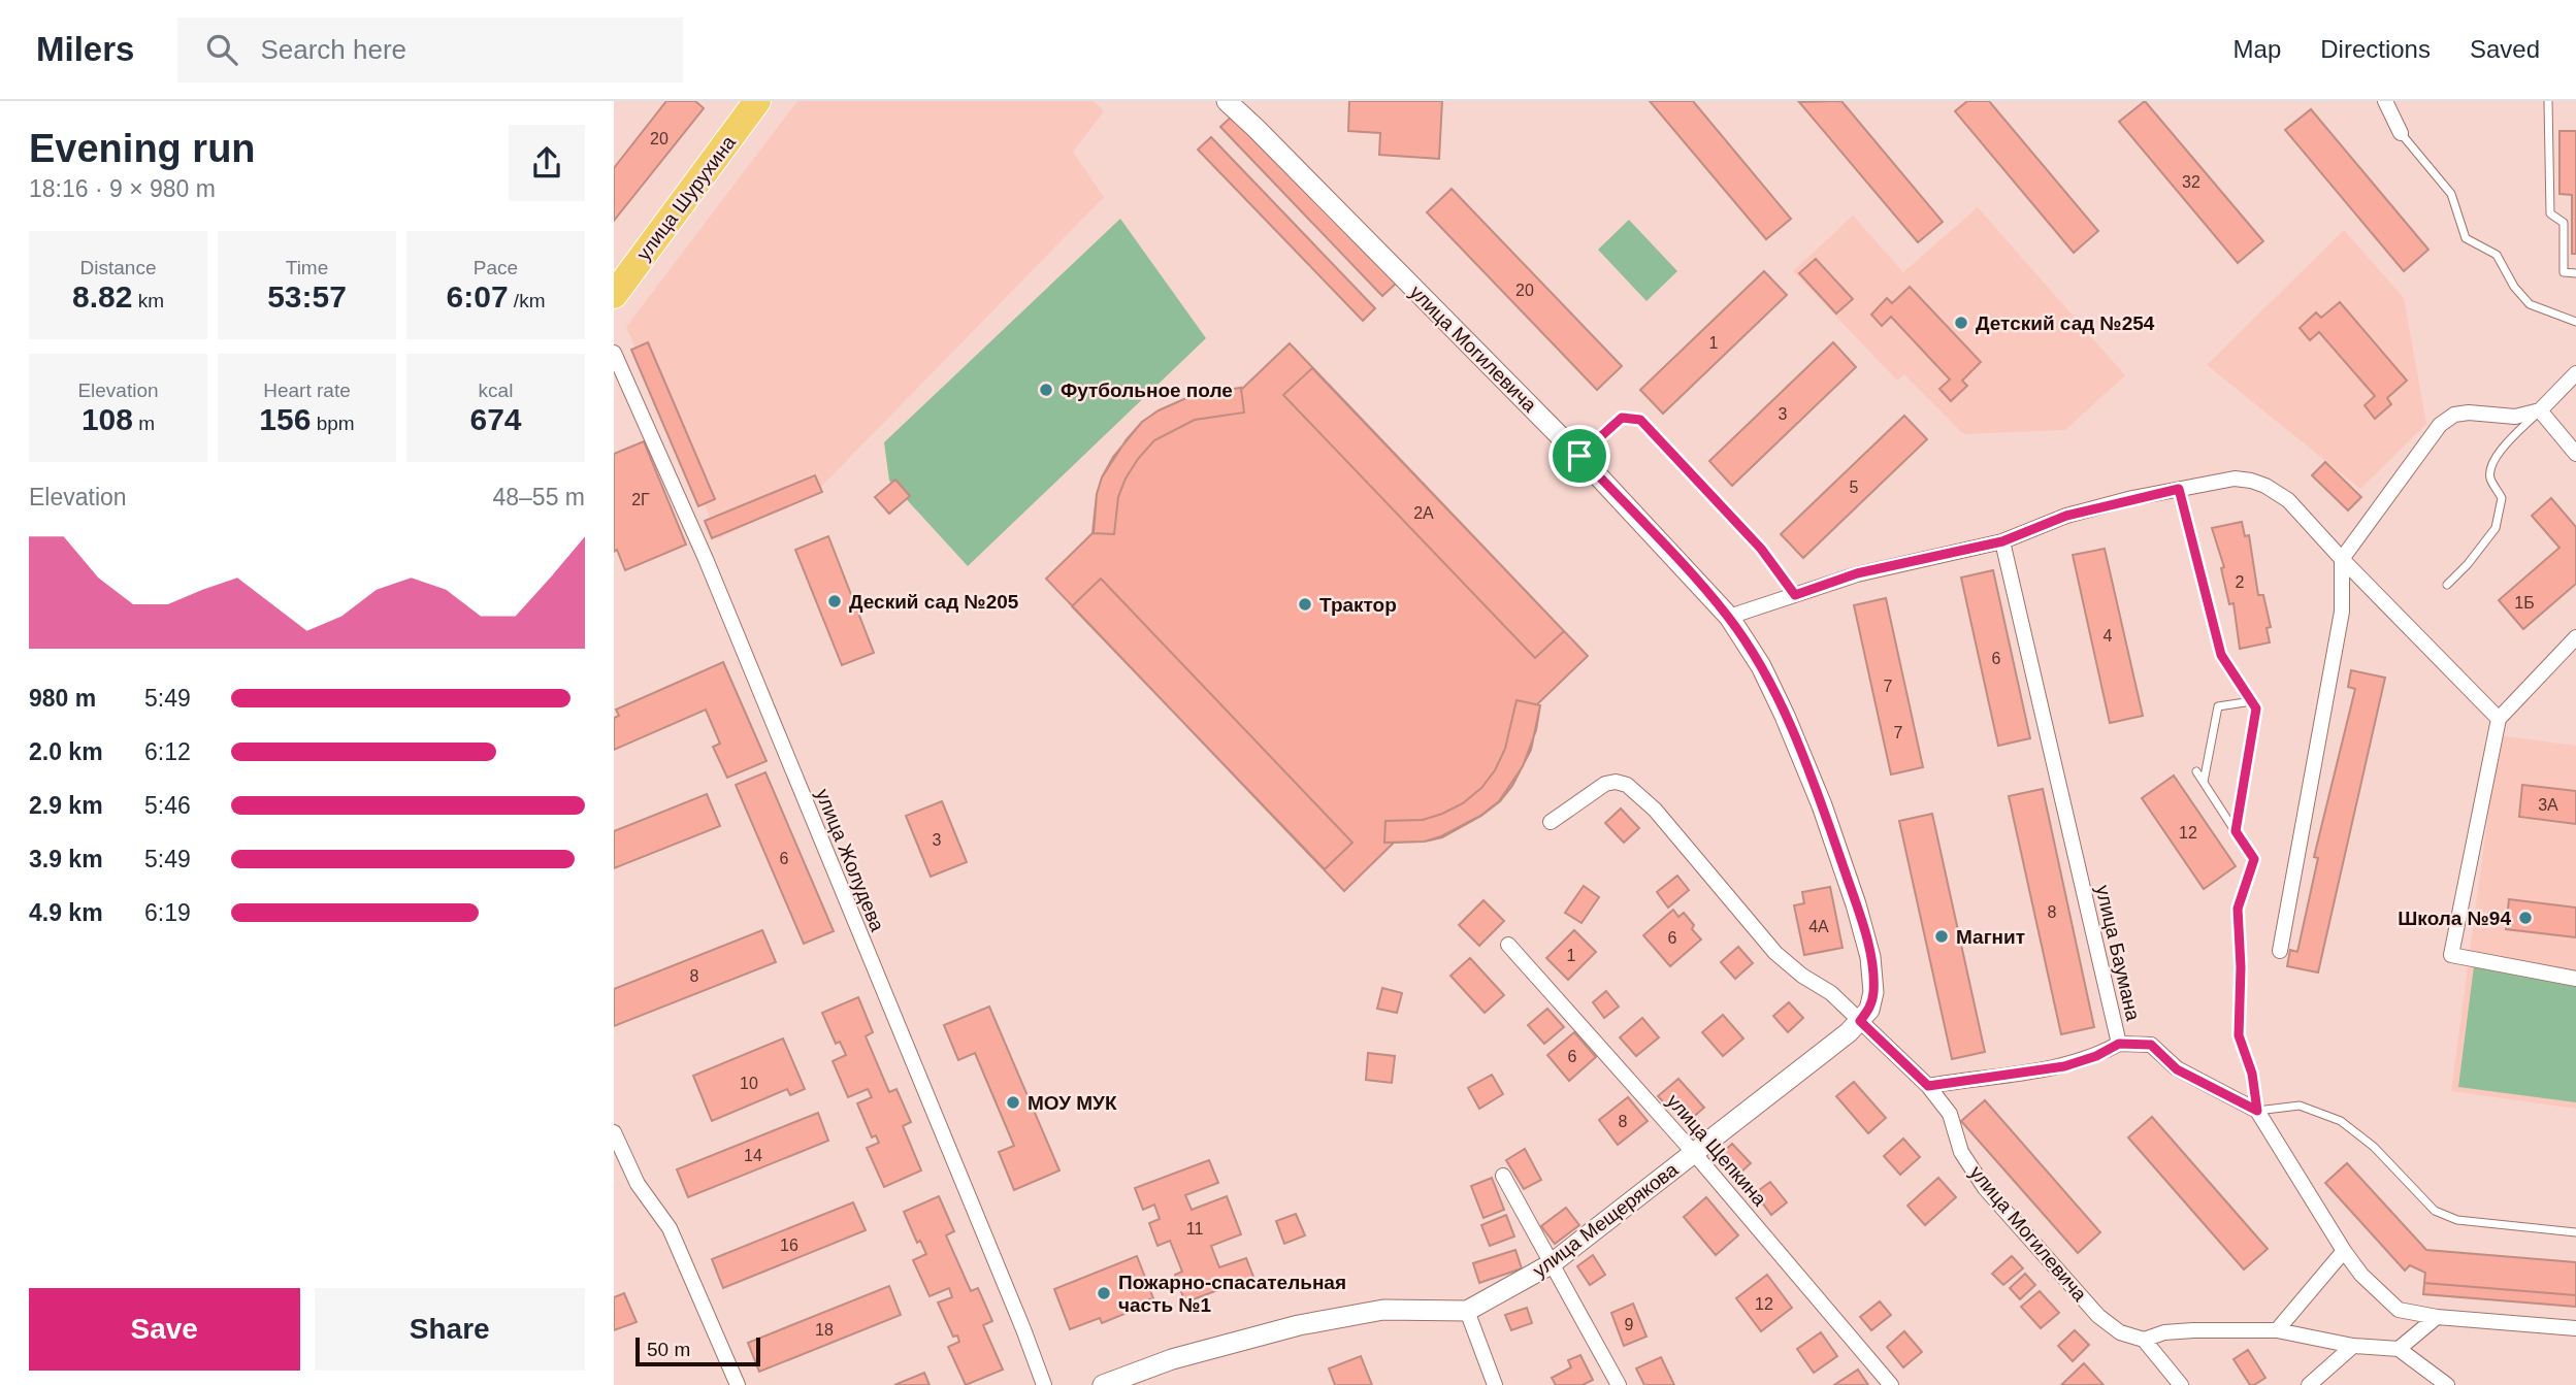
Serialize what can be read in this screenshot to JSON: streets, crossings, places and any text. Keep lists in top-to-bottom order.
{
  "streets": {
    "highway": ["улица Шурухина"],
    "street": [
      "улица Могилевича",
      "улица Жолудева",
      "улица Баумана",
      "улица Щепкина",
      "улица Мещерякова"
    ]
  },
  "crossings": [
    ["улица Могилевича", "улица Мещерякова"],
    ["улица Щепкина", "улица Мещерякова"]
  ],
  "places": [
    "Детский сад №254",
    "Футбольное поле",
    "Деский сад №205",
    "Трактор",
    "Школа №94",
    "Магнит",
    "МОУ МУК",
    "Пожарно-спасательная часть №1"
  ],
  "house_numbers": [
    "20",
    "32",
    "20",
    "1",
    "3",
    "5",
    "2Г",
    "2А",
    "2",
    "1Б",
    "4",
    "6",
    "7",
    "7",
    "3А",
    "12",
    "3",
    "6",
    "8",
    "4А",
    "6",
    "1",
    "8",
    "6",
    "10",
    "8",
    "14",
    "11",
    "16",
    "12",
    "9",
    "18"
  ],
  "scale_bar": "50 m",
  "page": {
    "header": "Milers",
    "search": "Search here",
    "nav": ["Map", "Directions", "Saved"],
    "heading": ["Evening run", "18:16 · 9 × 980 m"],
    "stats": [
      ["Distance", "8.82 km"],
      ["Time", "53:57"],
      ["Pace", "6:07 /km"],
      ["Elevation", "108 m"],
      ["Heart rate", "156 bpm"],
      ["kcal", "674"]
    ],
    "chart": ["Elevation", "48–55 m"],
    "list": [
      {
        "name": "980 m",
        "note": "5:49"
      },
      {
        "name": "2.0 km",
        "note": "6:12"
      },
      {
        "name": "2.9 km",
        "note": "5:46"
      },
      {
        "name": "3.9 km",
        "note": "5:49"
      },
      {
        "name": "4.9 km",
        "note": "6:19"
      }
    ],
    "buttons": ["Save", "Share"],
    "scale": "50 m"
  }
}
